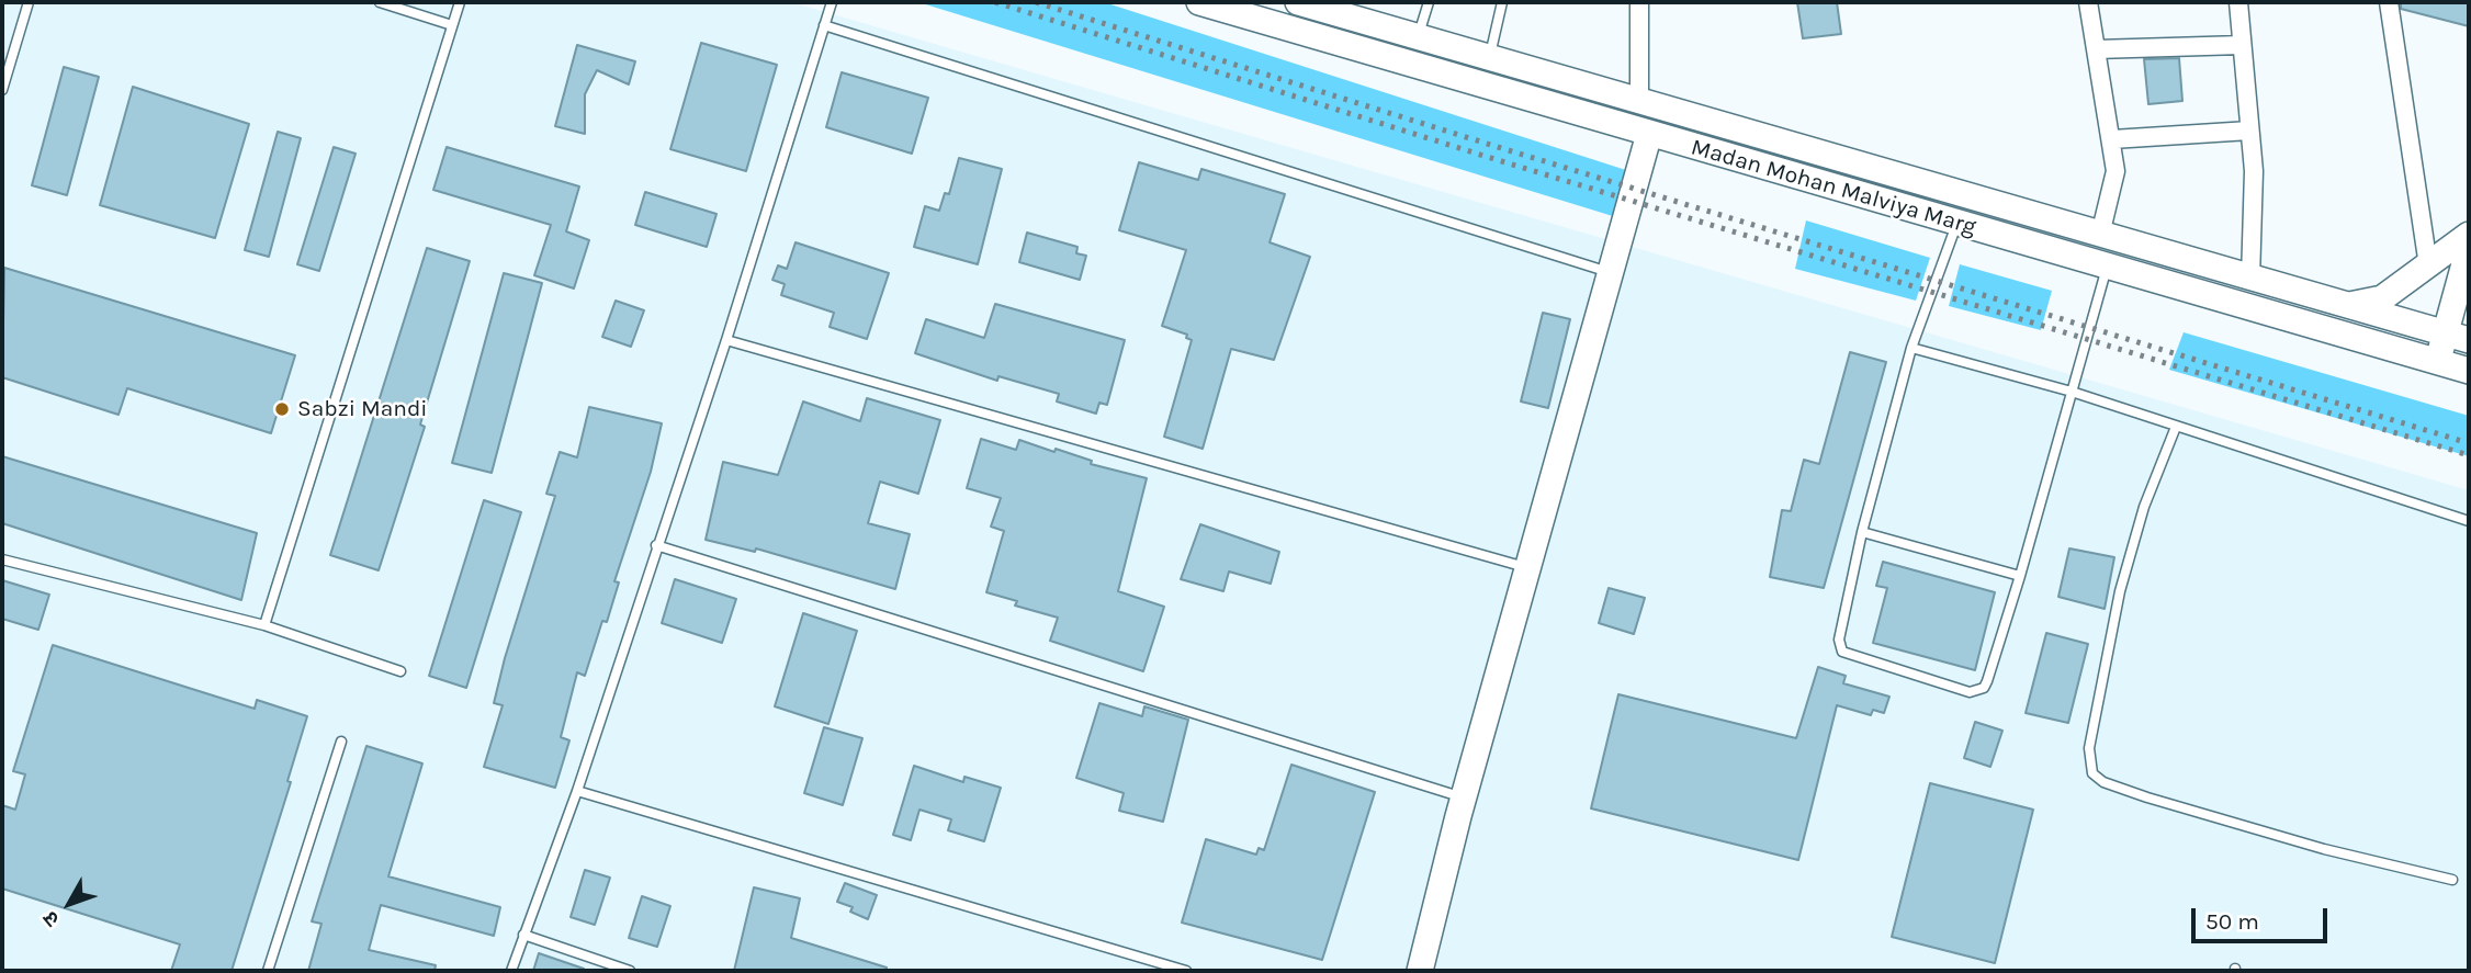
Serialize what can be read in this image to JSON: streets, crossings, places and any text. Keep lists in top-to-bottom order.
{
  "streets": {
    "main road": ["Madan Mohan Malviya Marg"]
  },
  "places": ["Sabzi Mandi"],
  "scale_bar": "50 m",
  "north": "bottom left"
}
